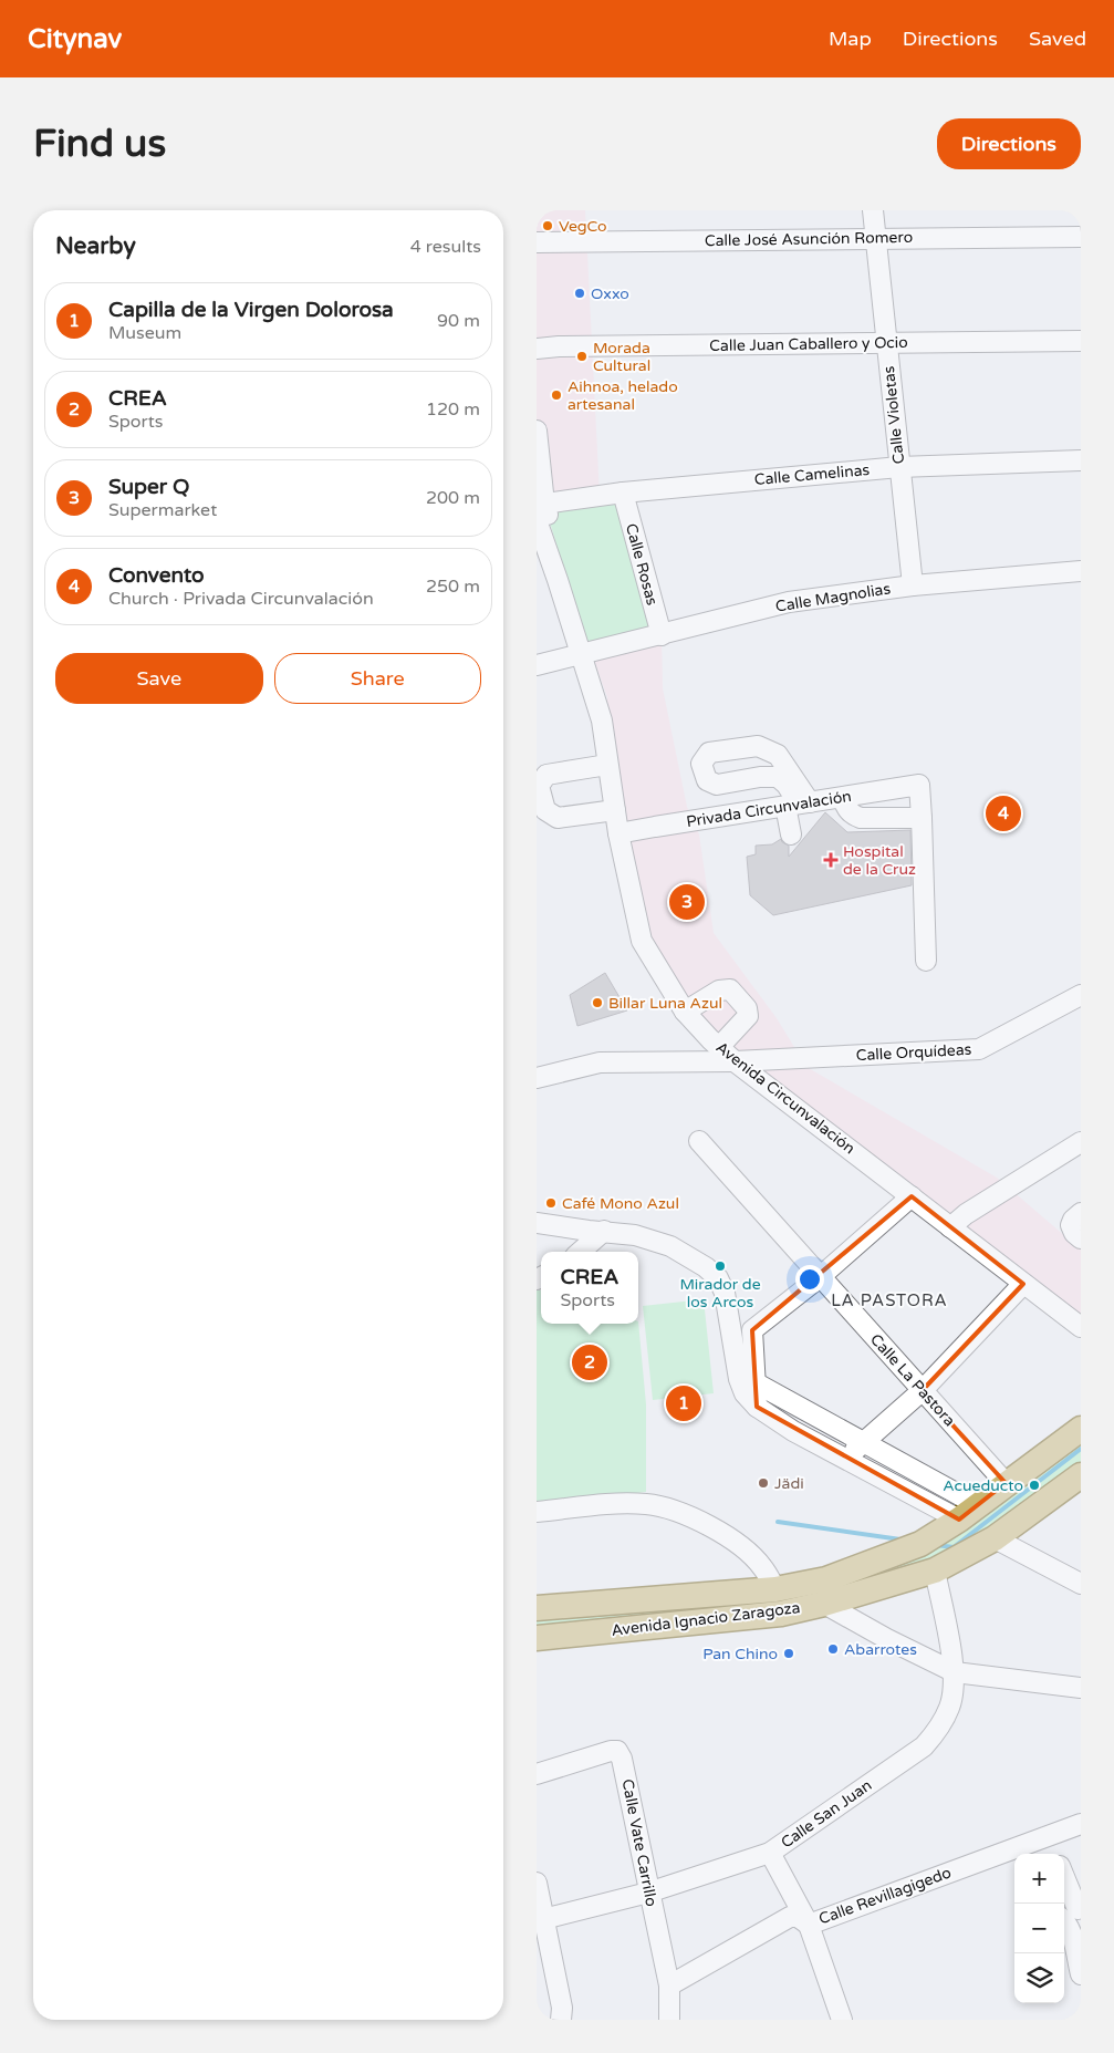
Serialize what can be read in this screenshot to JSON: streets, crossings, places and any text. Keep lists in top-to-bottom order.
{
  "streets": {
    "main road": ["Avenida Ignacio Zaragoza"],
    "street": [
      "Calle José Asunción Romero",
      "Calle Juan Caballero y Ocio",
      "Calle Violetas",
      "Calle Camelinas",
      "Calle Rosas",
      "Calle Magnolias",
      "Privada Circunvalación",
      "Calle Orquídeas",
      "Avenida Circunvalación",
      "Calle La Pastora",
      "Calle San Juan",
      "Calle Vate Carrillo",
      "Calle Revillagigedo"
    ]
  },
  "crossings": [
    ["Calle José Asunción Romero", "Calle Violetas"],
    ["Calle Juan Caballero y Ocio", "Calle Violetas"],
    ["Calle Violetas", "Calle Camelinas"],
    ["Calle Violetas", "Calle Magnolias"],
    ["Calle Camelinas", "Calle Rosas"],
    ["Calle Camelinas", "Avenida Circunvalación"],
    ["Calle Rosas", "Calle Magnolias"],
    ["Calle Magnolias", "Avenida Circunvalación"],
    ["Privada Circunvalación", "Avenida Circunvalación"],
    ["Calle Orquídeas", "Avenida Circunvalación"],
    ["Calle La Pastora", "Avenida Ignacio Zaragoza"],
    ["Avenida Ignacio Zaragoza", "Calle San Juan"],
    ["Calle San Juan", "Calle Vate Carrillo"],
    ["Calle Vate Carrillo", "Calle Revillagigedo"]
  ],
  "districts": ["LA PASTORA"],
  "places": {
    "other": [
      "VegCo",
      "Oxxo",
      "Morada Cultural",
      "Aihnoa, helado artesanal",
      "Billar Luna Azul",
      "Café Mono Azul",
      "Mirador de los Arcos",
      "Jädi",
      "Acueducto",
      "Abarrotes",
      "Pan Chino"
    ],
    "health": ["Hospital de la Cruz"]
  },
  "page": {
    "header": "Citynav",
    "nav": ["Map", "Directions", "Saved"],
    "buttons": [
      "Directions",
      ["Save", "Share"]
    ],
    "title": "Find us",
    "heading": ["Nearby", "4 results"],
    "list": [
      {
        "mark": "1",
        "name": "Capilla de la Virgen Dolorosa",
        "note": "Museum",
        "value": "90 m"
      },
      {
        "mark": "2",
        "name": "CREA",
        "note": "Sports",
        "value": "120 m"
      },
      {
        "mark": "3",
        "name": "Super Q",
        "note": "Supermarket",
        "value": "200 m"
      },
      {
        "mark": "4",
        "name": "Convento",
        "note": "Church · Privada Circunvalación",
        "value": "250 m"
      }
    ],
    "pins": [
      "4",
      "3",
      "2",
      "1"
    ],
    "popup": ["CREA", "Sports"],
    "map_buttons": ["+", "−"]
  }
}
